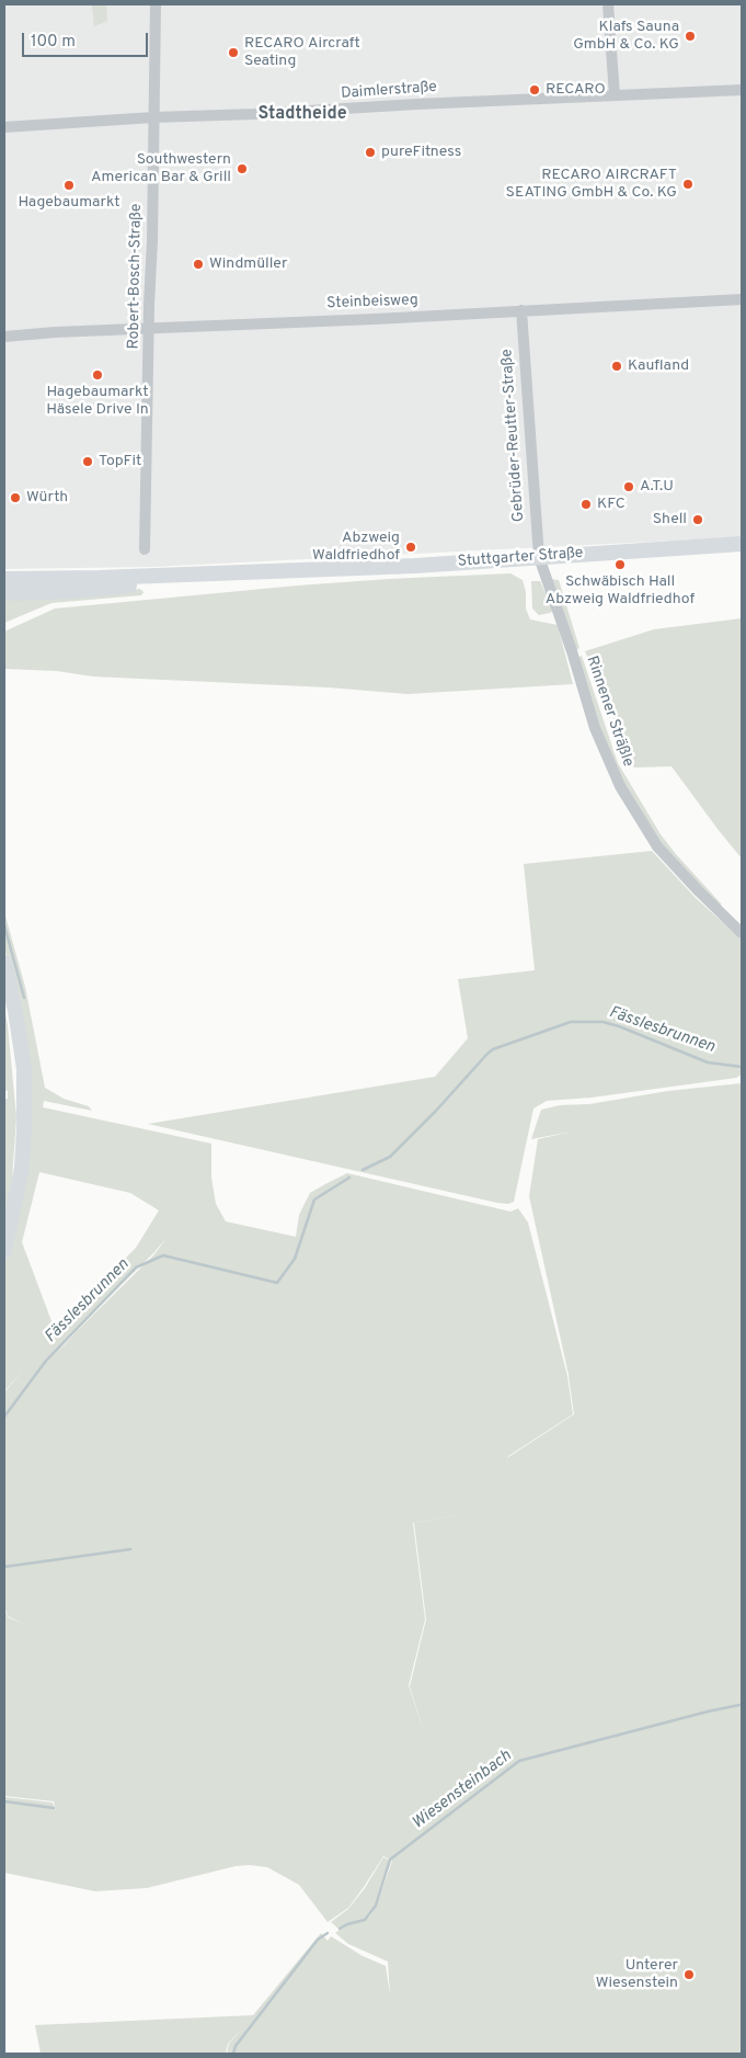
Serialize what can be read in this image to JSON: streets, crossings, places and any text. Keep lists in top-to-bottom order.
{
  "streets": {
    "main road": ["Stuttgarter Straße"],
    "street": [
      "Daimlerstraße",
      "Robert-Bosch-Straße",
      "Steinbeisweg",
      "Gebrüder-Reutter-Straße",
      "Rinnener Sträßle"
    ]
  },
  "crossings": [
    ["Daimlerstraße", "Robert-Bosch-Straße"],
    ["Robert-Bosch-Straße", "Steinbeisweg"],
    ["Steinbeisweg", "Gebrüder-Reutter-Straße"],
    ["Gebrüder-Reutter-Straße", "Stuttgarter Straße"],
    ["Gebrüder-Reutter-Straße", "Rinnener Sträßle"],
    ["Stuttgarter Straße", "Rinnener Sträßle"]
  ],
  "districts": ["Stadtheide"],
  "water": ["Fässlesbrunnen", "Wiesensteinbach"],
  "places": [
    "Klafs Sauna GmbH & Co. KG",
    "RECARO Aircraft Seating",
    "RECARO",
    "pureFitness",
    "Southwestern American Bar & Grill",
    "RECARO AIRCRAFT SEATING GmbH & Co. KG",
    "Hagebaumarkt",
    "Windmüller",
    "Kaufland",
    "Hagebaumarkt Häsele Drive In",
    "TopFit",
    "A.T.U",
    "Würth",
    "KFC",
    "Shell",
    "Abzweig Waldfriedhof",
    "Schwäbisch Hall Abzweig Waldfriedhof",
    "Unterer Wiesenstein"
  ],
  "scale_bar": "100 m"
}
